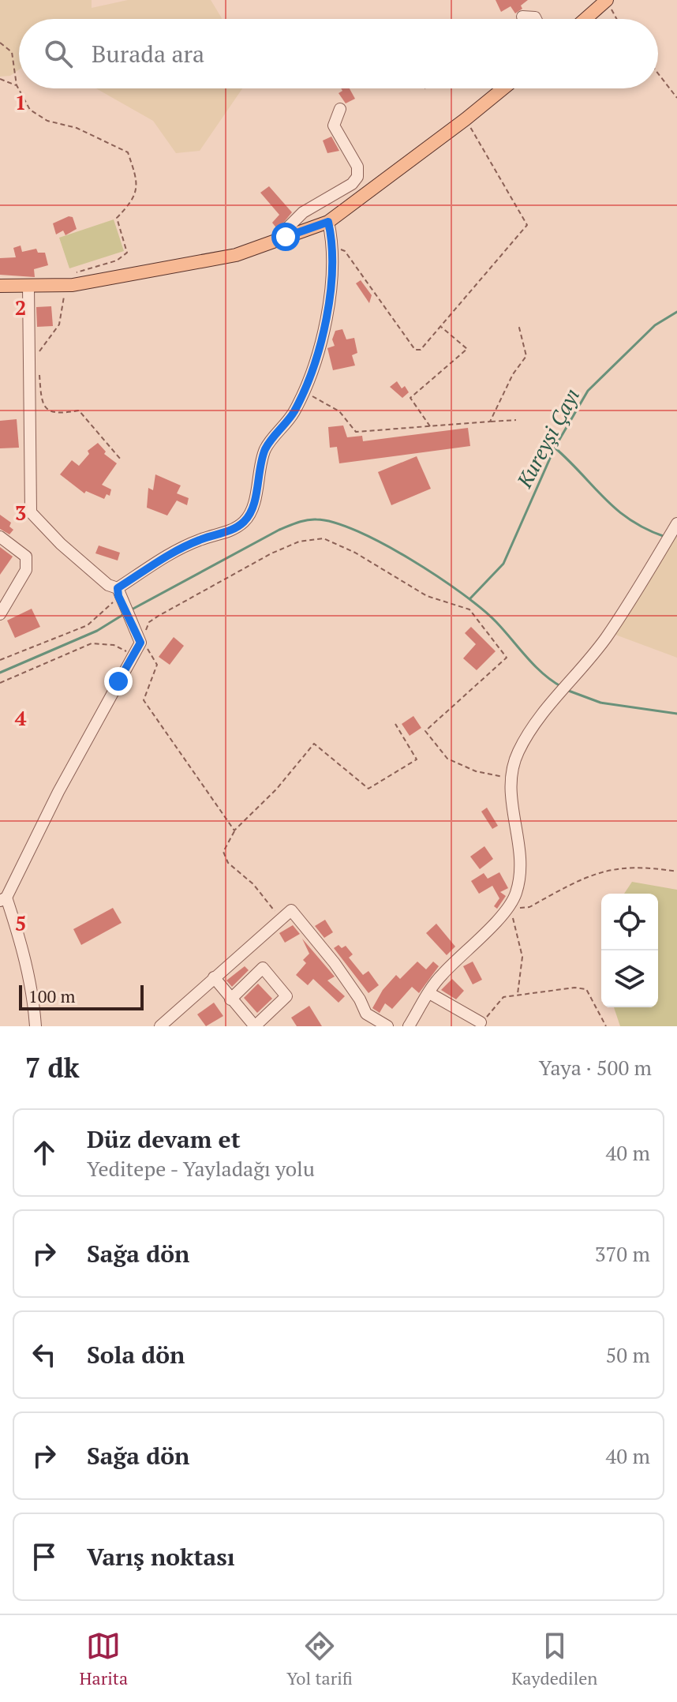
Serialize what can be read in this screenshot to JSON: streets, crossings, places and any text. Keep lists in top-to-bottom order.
{
  "water": ["Kureyşi Çayı"],
  "scale_bar": "100 m",
  "page": {
    "search": "Burada ara",
    "scale": "100 m",
    "heading": ["7 dk", "Yaya · 500 m"],
    "list": [
      ["Düz devam et", "Yeditepe - Yayladağı yolu", "40 m"],
      ["Sağa dön", "370 m"],
      ["Sola dön", "50 m"],
      ["Sağa dön", "40 m"],
      "Varış noktası"
    ],
    "nav": ["Harita", "Yol tarifi", "Kaydedilen"]
  },
  "grid": {
    "rows": [
      "1",
      "2",
      "3",
      "4",
      "5"
    ]
  }
}
